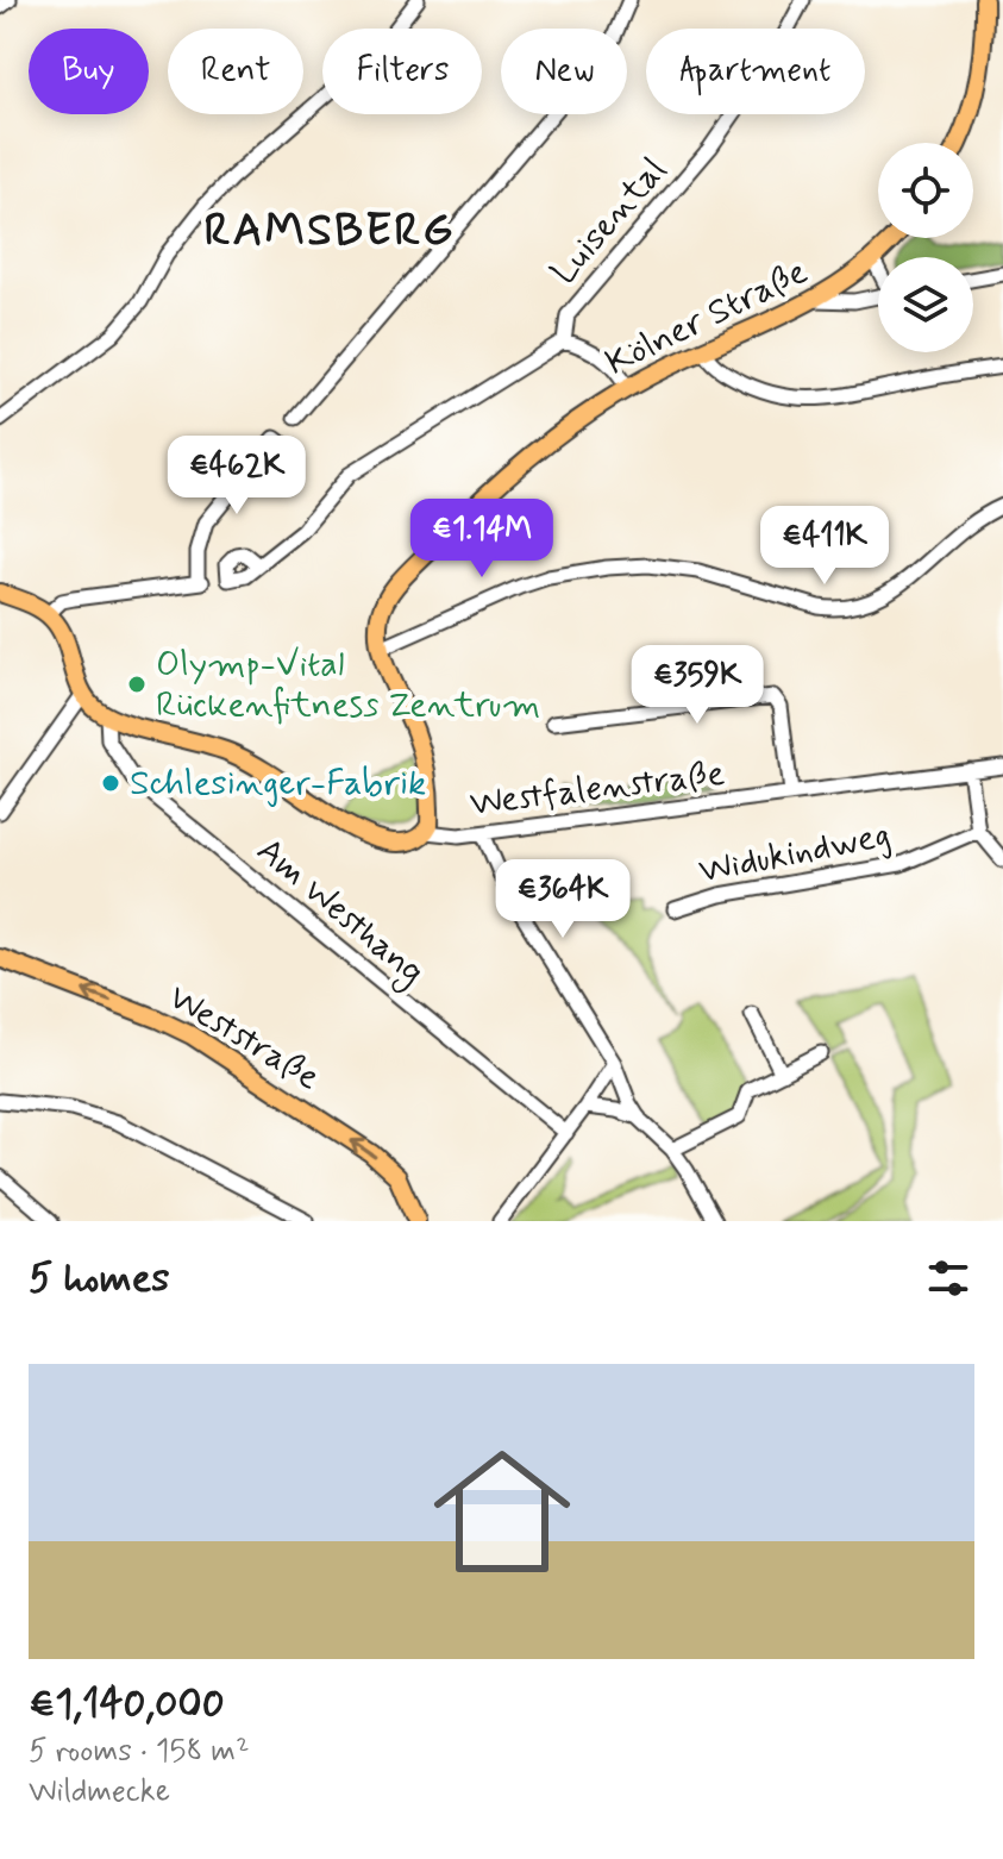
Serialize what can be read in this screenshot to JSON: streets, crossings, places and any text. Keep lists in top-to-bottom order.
{
  "streets": {
    "main road": ["Kölner Straße", "Weststraße"],
    "street": [
      "Luisental",
      "Westfalenstraße",
      "Widukindweg",
      "Am Westhang"
    ]
  },
  "crossings": [
    ["Kölner Straße", "Westfalenstraße"]
  ],
  "one_way": ["Weststraße"],
  "districts": ["RAMSBERG"],
  "places": ["Olymp-Vital Rückenfitness Zentrum", "Schlesinger-Fabrik"],
  "page": {
    "chip": [
      "Buy",
      "Rent",
      "Filters",
      "New",
      "Apartment"
    ],
    "price": [
      "€462K",
      "€1.14M",
      "€411K",
      "€359K",
      "€364K"
    ],
    "heading": "5 homes",
    "list": [
      {
        "name": "€1,140,000",
        "note": "5 rooms · 158 m² · Wildmecke"
      }
    ]
  }
}
